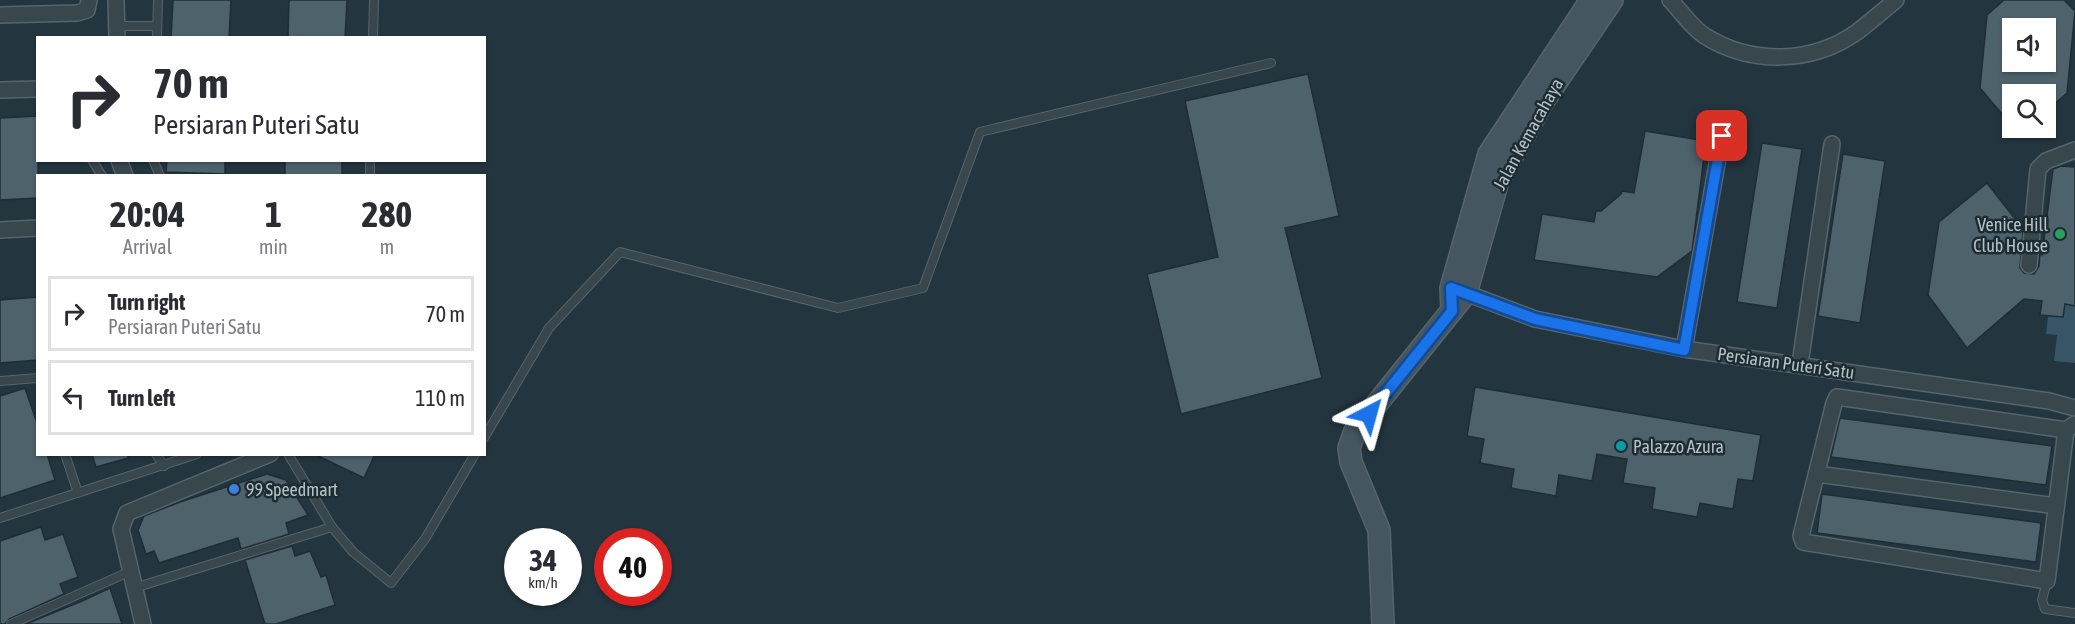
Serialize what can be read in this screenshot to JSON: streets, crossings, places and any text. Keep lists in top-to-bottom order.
{
  "streets": {
    "street": ["Jalan Kemacahaya", "Persiaran Puteri Satu"]
  },
  "crossings": [
    ["Jalan Kemacahaya", "Persiaran Puteri Satu"]
  ],
  "places": ["Venice Hill Club House", "Palazzo Azura", "99 Speedmart"],
  "page": {
    "turn": ["70 m", "Persiaran Puteri Satu"],
    "eta": [
      "20:04",
      "Arrival",
      "1",
      "min",
      "280",
      "m"
    ],
    "list": [
      {
        "name": "Turn right",
        "note": "Persiaran Puteri Satu",
        "value": "70 m"
      },
      {
        "name": "Turn left",
        "value": "110 m"
      }
    ],
    "speed": "34 km/h",
    "limit": "40"
  }
}
